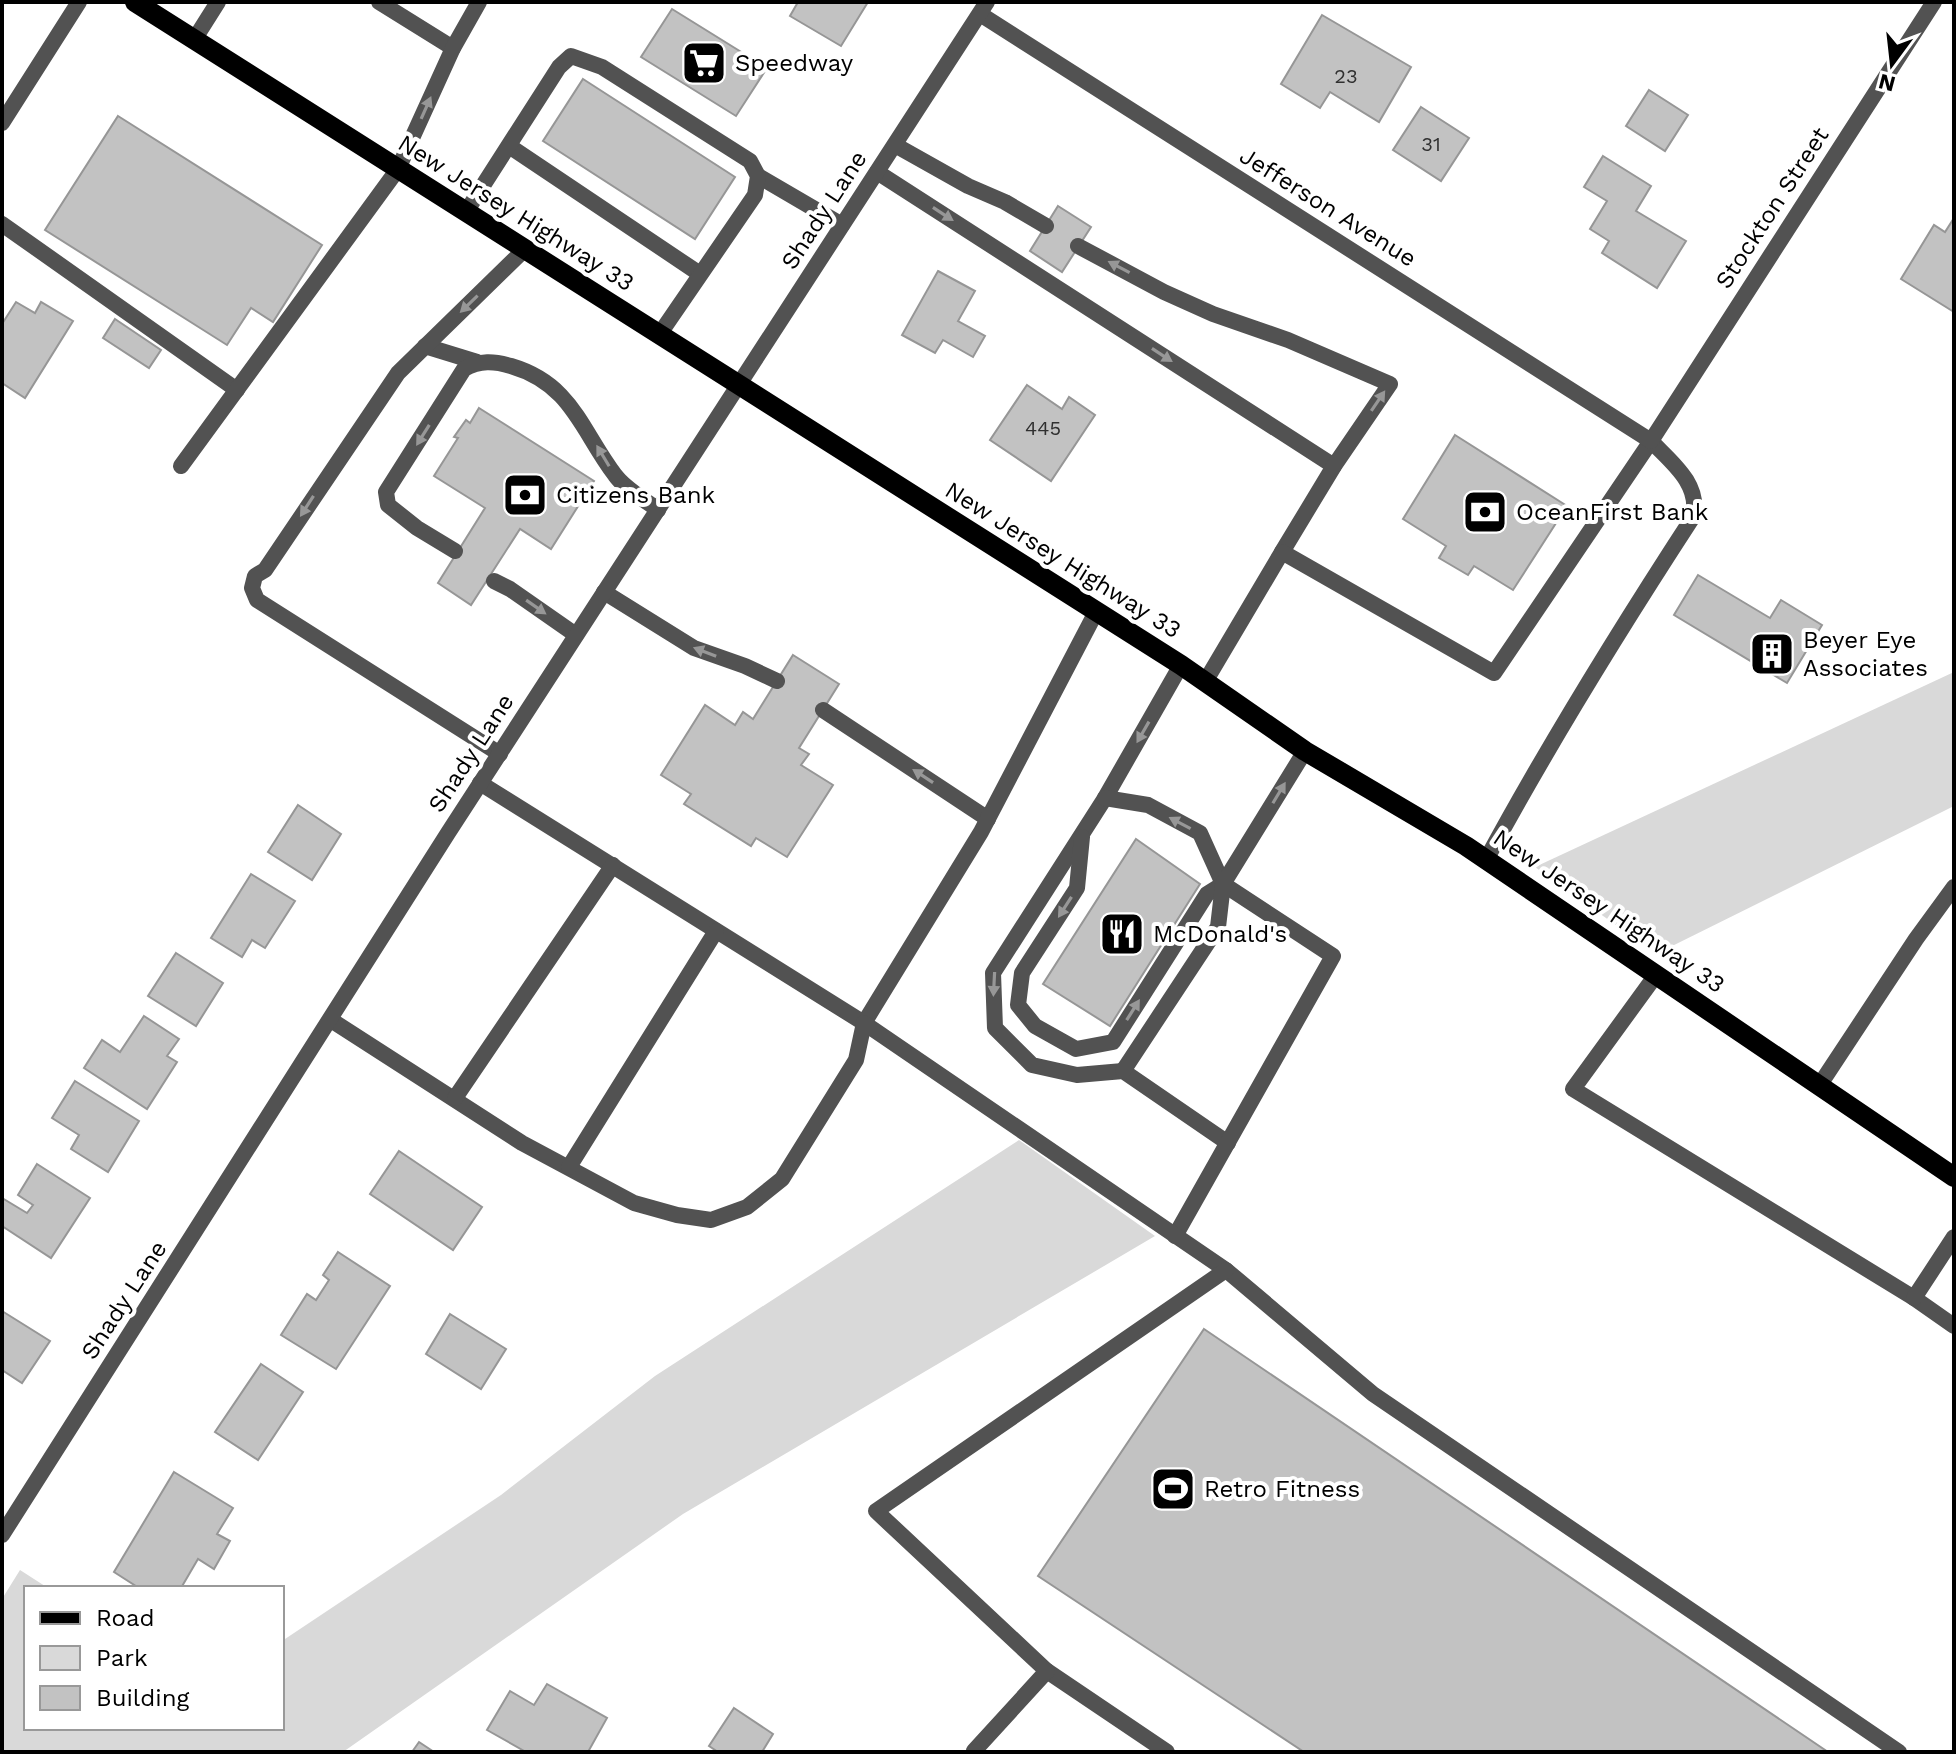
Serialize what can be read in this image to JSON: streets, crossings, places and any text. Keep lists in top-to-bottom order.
{
  "streets": {
    "main road": ["New Jersey Highway 33"],
    "street": ["Jefferson Avenue", "Stockton Street", "Shady Lane"]
  },
  "crossings": [
    ["Jefferson Avenue", "Stockton Street"],
    ["Jefferson Avenue", "Shady Lane"],
    ["Jefferson Avenue", "New Jersey Highway 33"],
    ["Shady Lane", "New Jersey Highway 33"]
  ],
  "places": {
    "supermarket": ["Speedway"],
    "bank": ["Citizens Bank", "OceanFirst Bank"],
    "building": ["Beyer Eye Associates"],
    "restaurant": ["McDonald's"],
    "sports": ["Retro Fitness"]
  },
  "house_numbers": ["23", "31", "445"],
  "legend": ["Road", "Park", "Building"],
  "north": "bottom"
}
